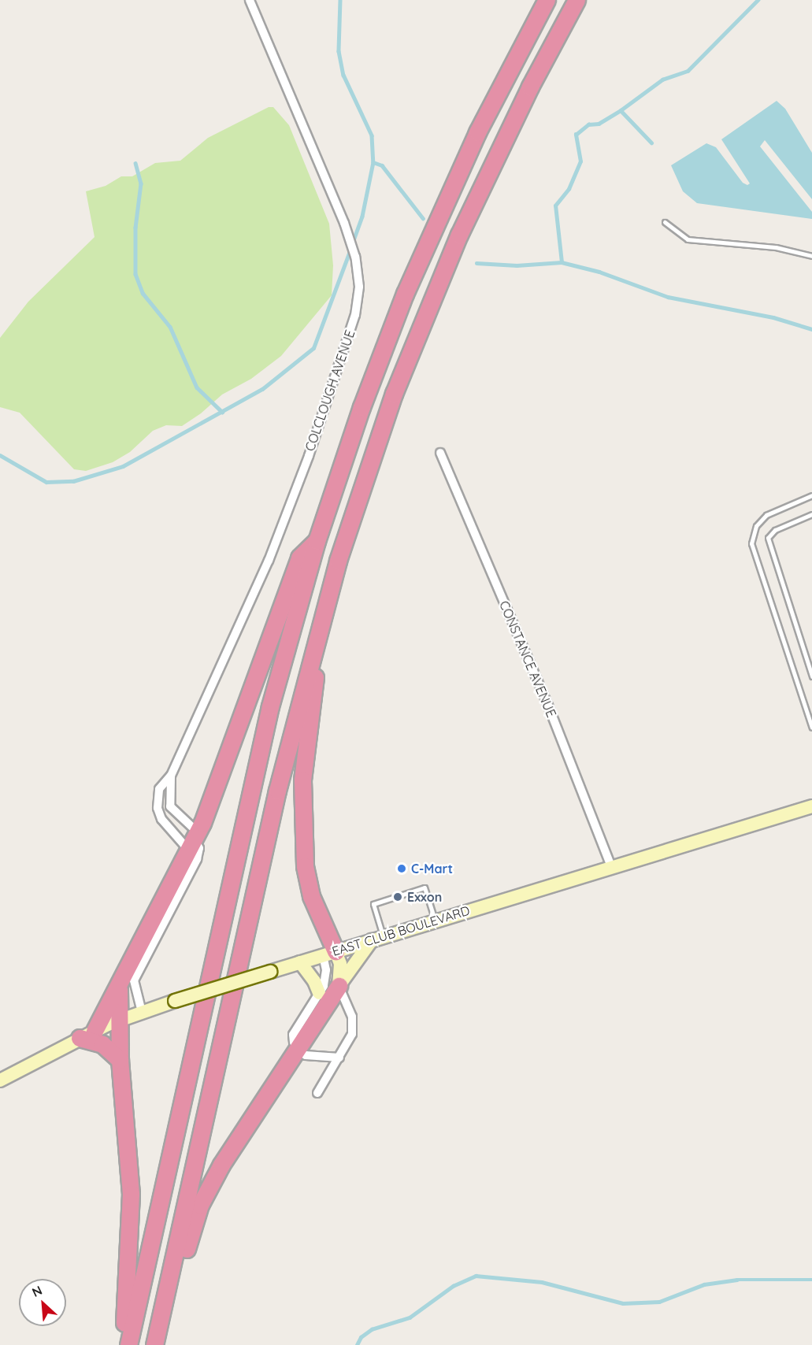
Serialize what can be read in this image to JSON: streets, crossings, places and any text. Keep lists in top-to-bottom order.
{
  "streets": {
    "street": ["COLCLOUGH AVENUE", "CONSTANCE AVENUE", "EAST CLUB BOULEVARD"]
  },
  "crossings": [
    ["CONSTANCE AVENUE", "EAST CLUB BOULEVARD"]
  ],
  "places": ["C-Mart", "Exxon"],
  "north": "top left"
}
